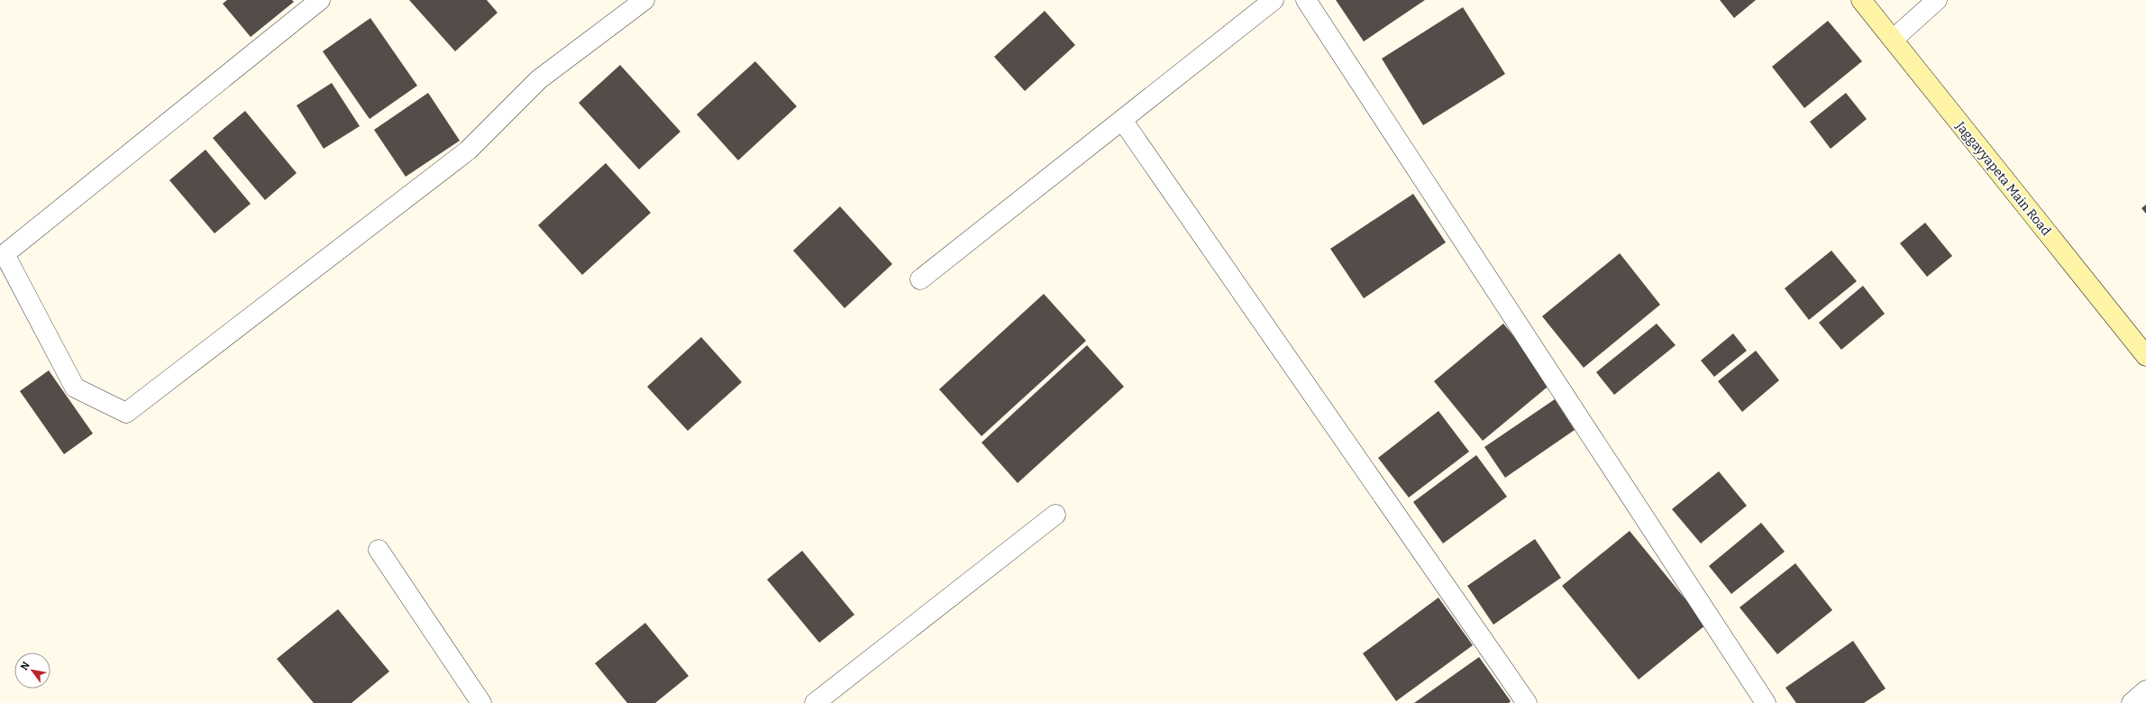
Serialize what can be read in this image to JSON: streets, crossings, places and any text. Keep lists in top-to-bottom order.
{
  "streets": {
    "main road": ["Jaggayyapeta Main Road"]
  },
  "north": "top left"
}
